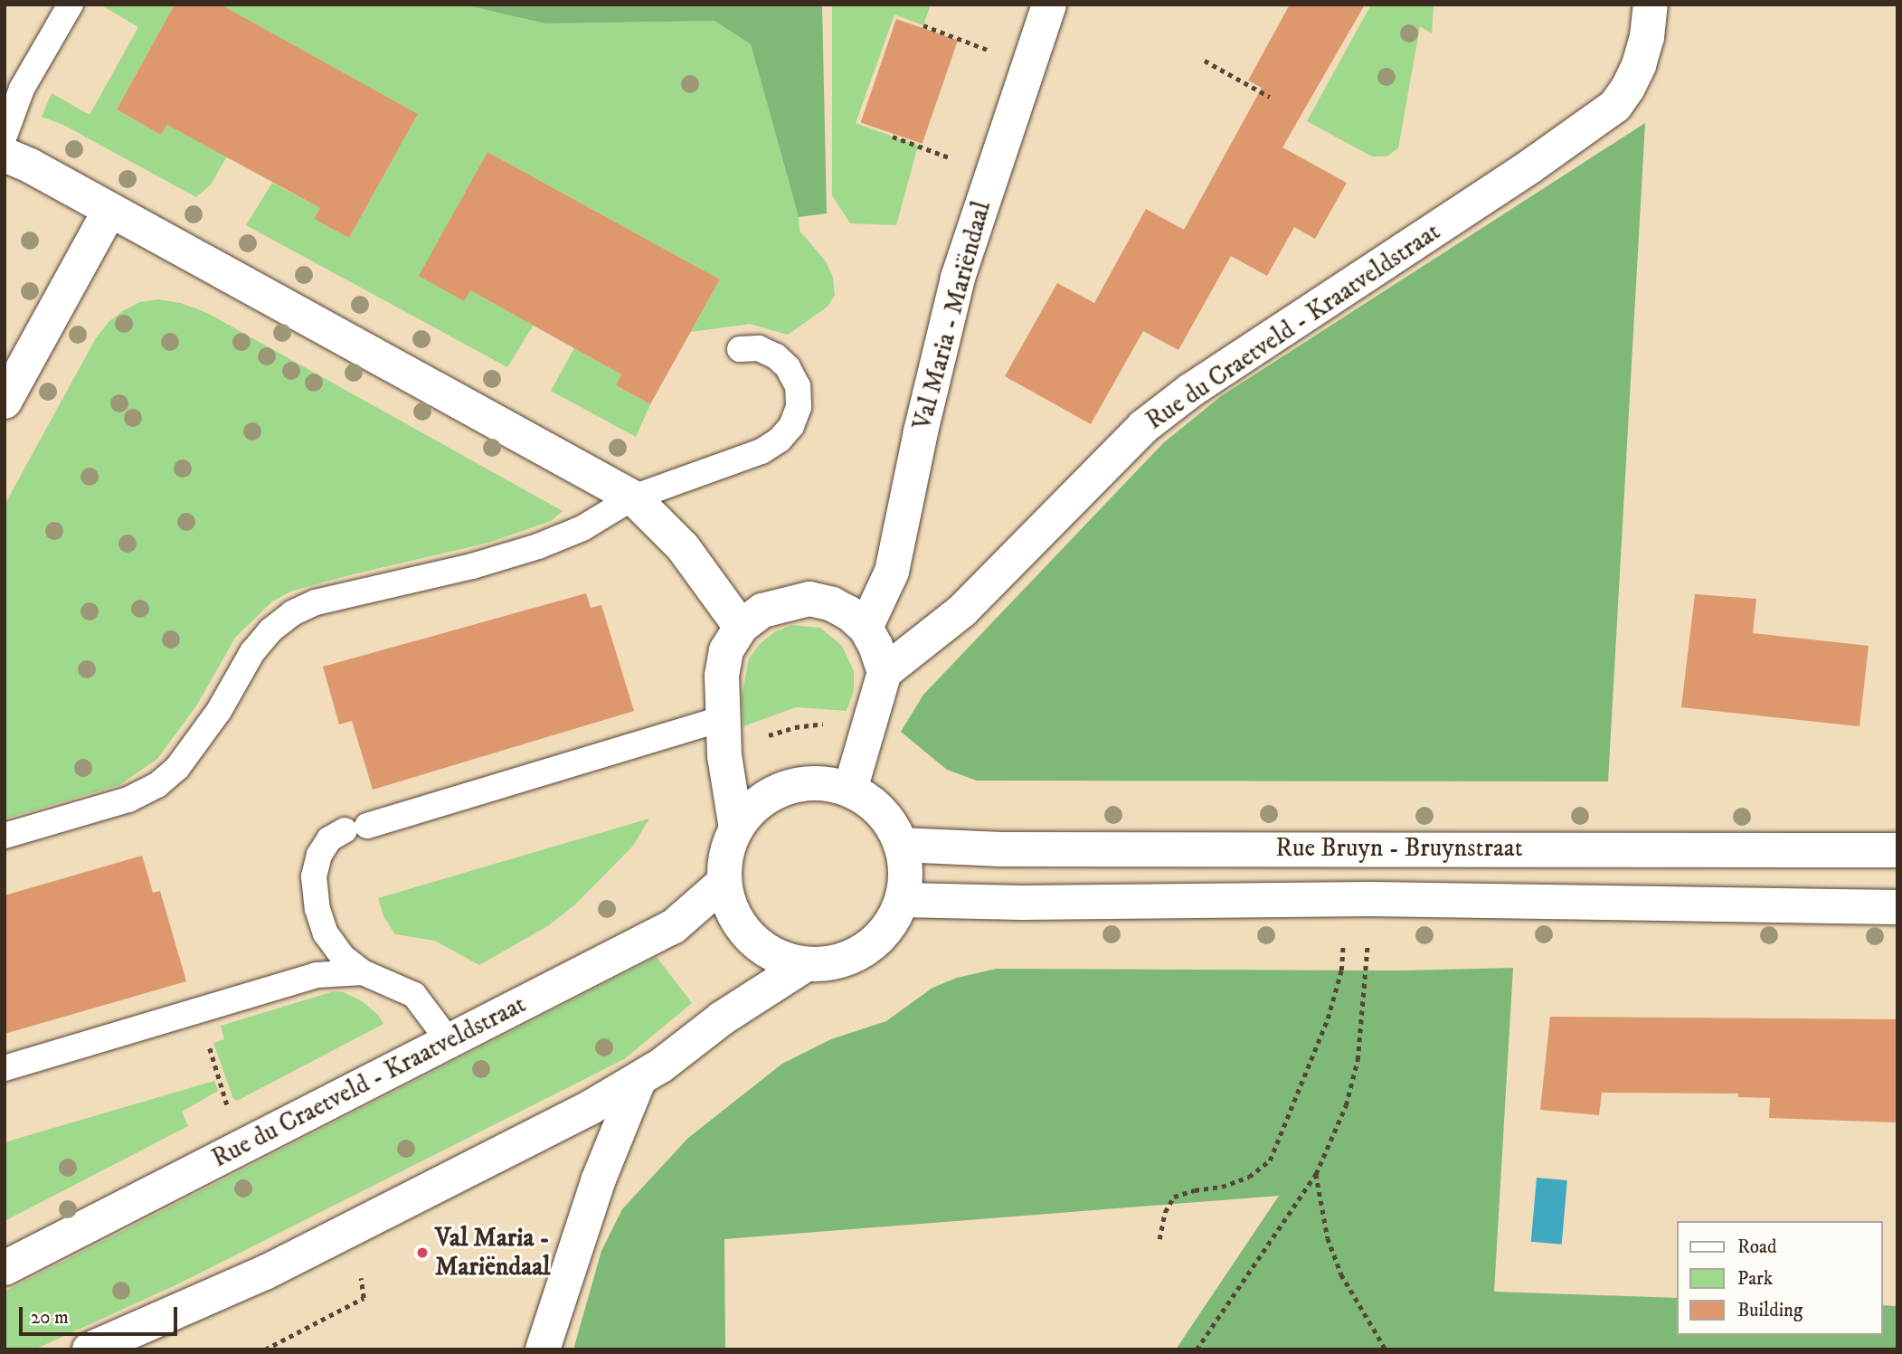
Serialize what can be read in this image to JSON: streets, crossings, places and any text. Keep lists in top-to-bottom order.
{
  "streets": {
    "street": ["Val Maria - Mariëndaal", "Rue du Craetveld - Kraatveldstraat", "Rue Bruyn - Bruynstraat"]
  },
  "crossings": [
    ["Rue du Craetveld - Kraatveldstraat", "Rue Bruyn - Bruynstraat"]
  ],
  "places": ["Val Maria - Mariëndaal"],
  "legend": ["Road", "Park", "Building"],
  "scale_bar": "20 m"
}
